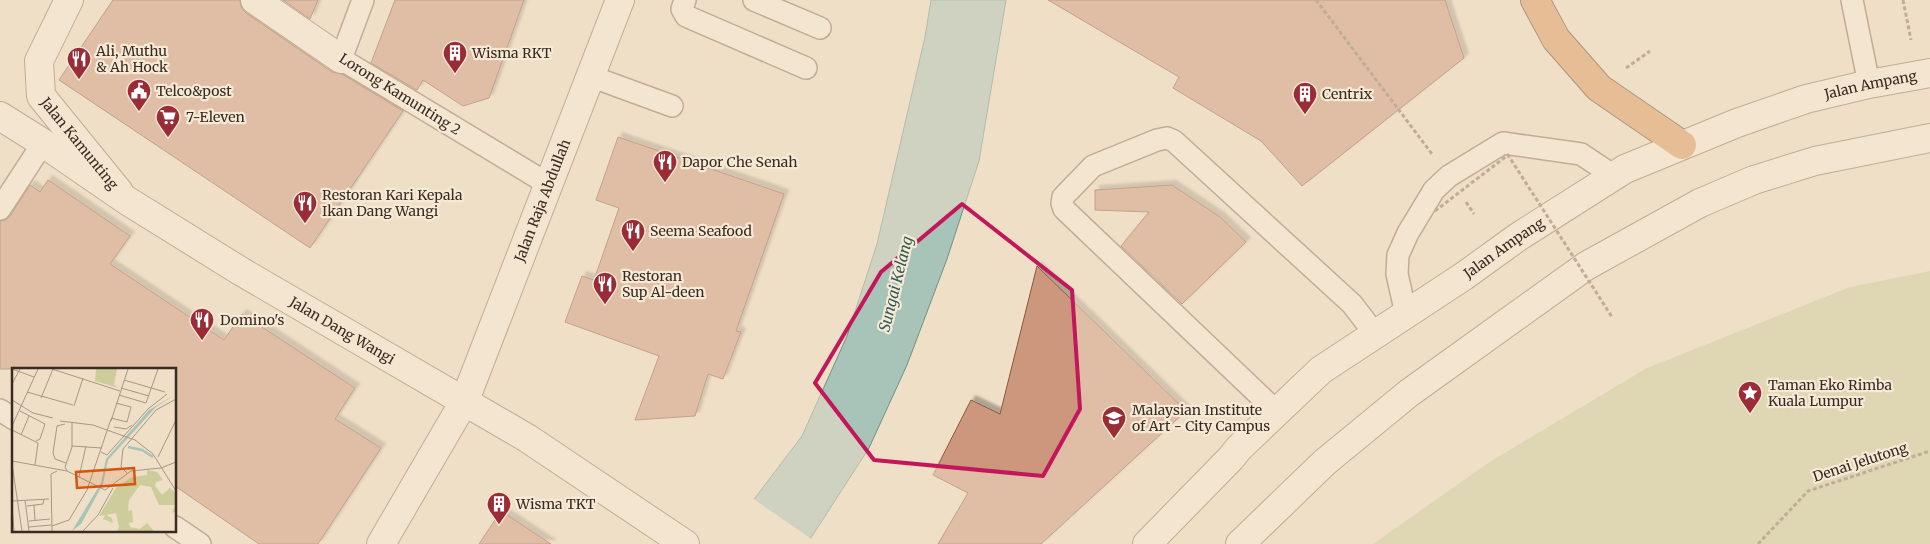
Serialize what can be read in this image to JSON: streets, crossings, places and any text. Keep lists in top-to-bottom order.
{
  "streets": {
    "street": [
      "Jalan Ampang",
      "Lorong Kamunting 2",
      "Jalan Kamunting",
      "Jalan Raja Abdullah",
      "Jalan Dang Wangi"
    ],
    "path": ["Denai Jelutong"]
  },
  "crossings": [
    ["Lorong Kamunting 2", "Jalan Raja Abdullah"],
    ["Jalan Kamunting", "Jalan Dang Wangi"],
    ["Jalan Raja Abdullah", "Jalan Dang Wangi"]
  ],
  "water": ["Sungai Kelang"],
  "places": {
    "building": ["Wisma RKT", "Centrix", "Wisma TKT"],
    "restaurant": [
      "Ali, Muthu & Ah Hock",
      "Dapor Che Senah",
      "Restoran Kari Kepala Ikan Dang Wangi",
      "Seema Seafood",
      "Restoran Sup Al-deen",
      "Domino's"
    ],
    "public building": ["Telco&post"],
    "supermarket": ["7-Eleven"],
    "place": ["Taman Eko Rimba Kuala Lumpur"],
    "school or university": ["Malaysian Institute of Art - City Campus"]
  }
}
